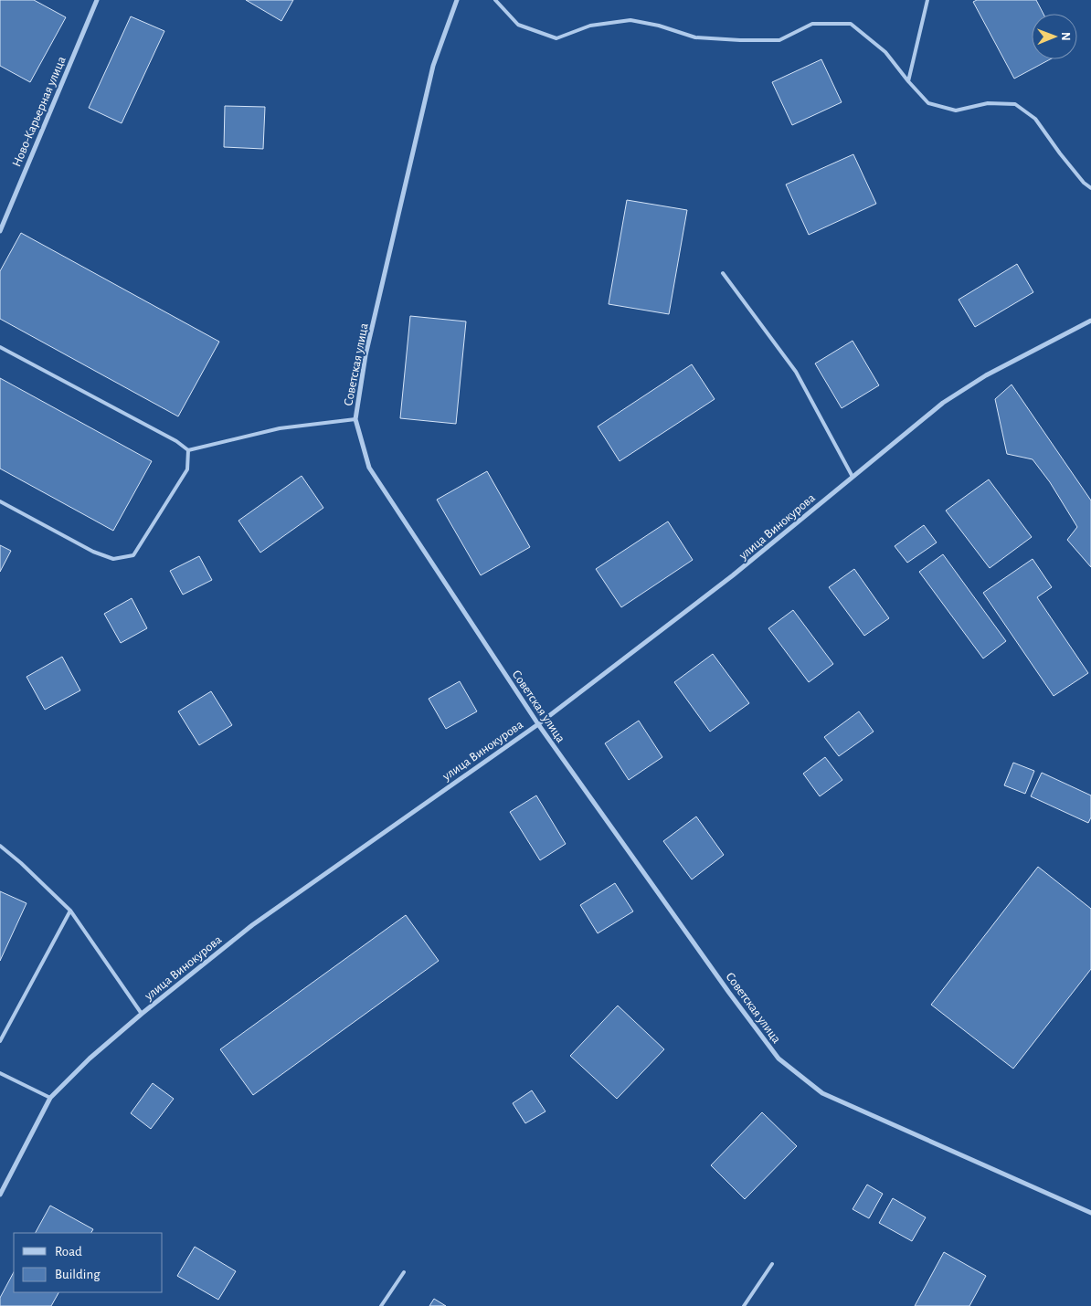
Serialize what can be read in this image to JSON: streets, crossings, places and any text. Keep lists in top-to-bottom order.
{
  "streets": {
    "street": ["Ново-Карьерная улица", "Советская улица", "улица Винокурова"]
  },
  "crossings": [
    ["Советская улица", "улица Винокурова"]
  ],
  "legend": ["Road", "Building"],
  "north": "right"
}
